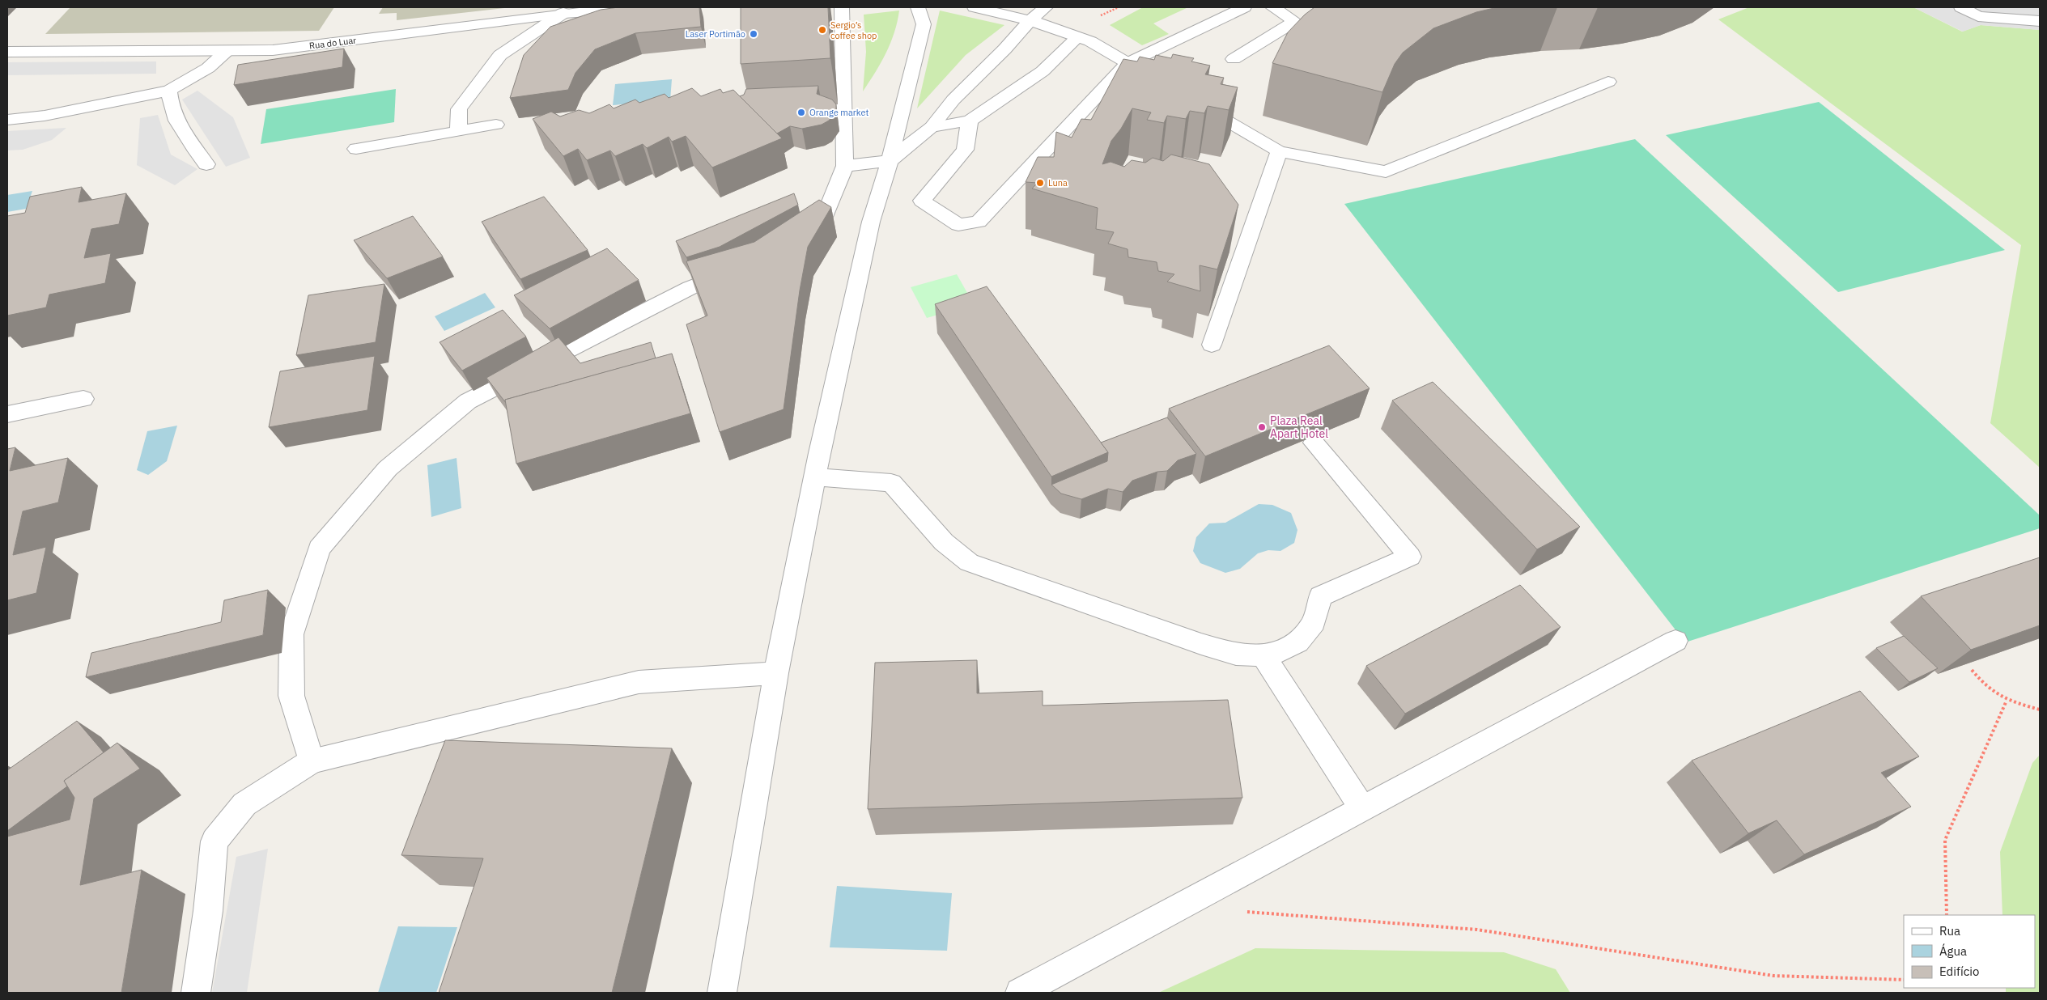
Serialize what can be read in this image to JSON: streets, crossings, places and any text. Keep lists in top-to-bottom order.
{
  "streets": {
    "street": ["Rua do Luar"]
  },
  "places": [
    "Sergio’s coffee shop",
    "Laser Portimão",
    "Orange market",
    "Luna",
    "Plaza Real Apart Hotel"
  ],
  "legend": ["Rua", "Água", "Edifício"]
}
